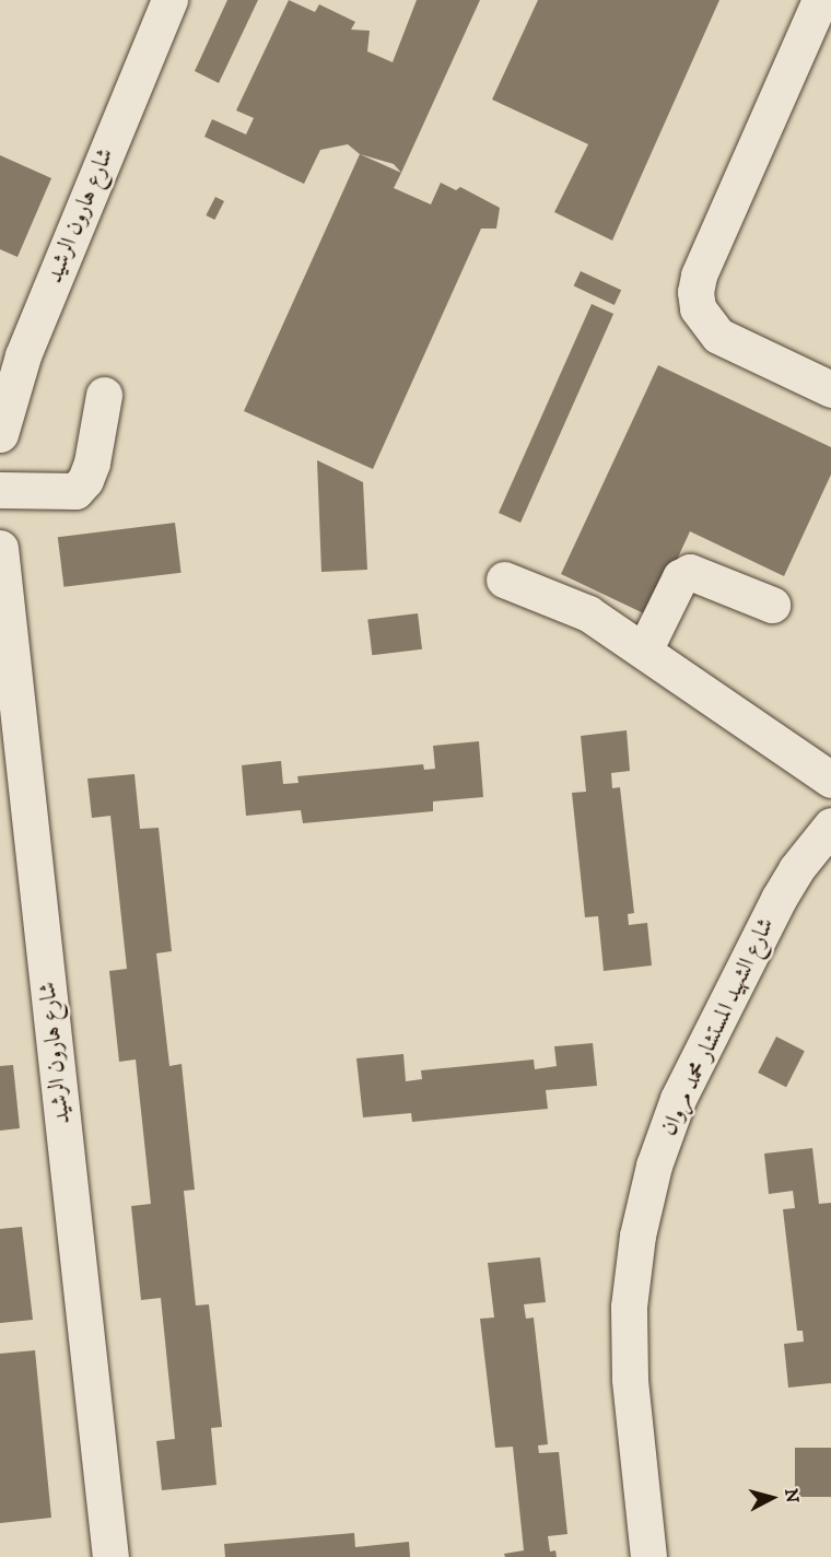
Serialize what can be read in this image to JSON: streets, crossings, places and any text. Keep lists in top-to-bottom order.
{
  "streets": {
    "street": ["شارع هارون الرشيد", "شارع الشهيد المستشار محمد مروان"]
  },
  "north": "right"
}
